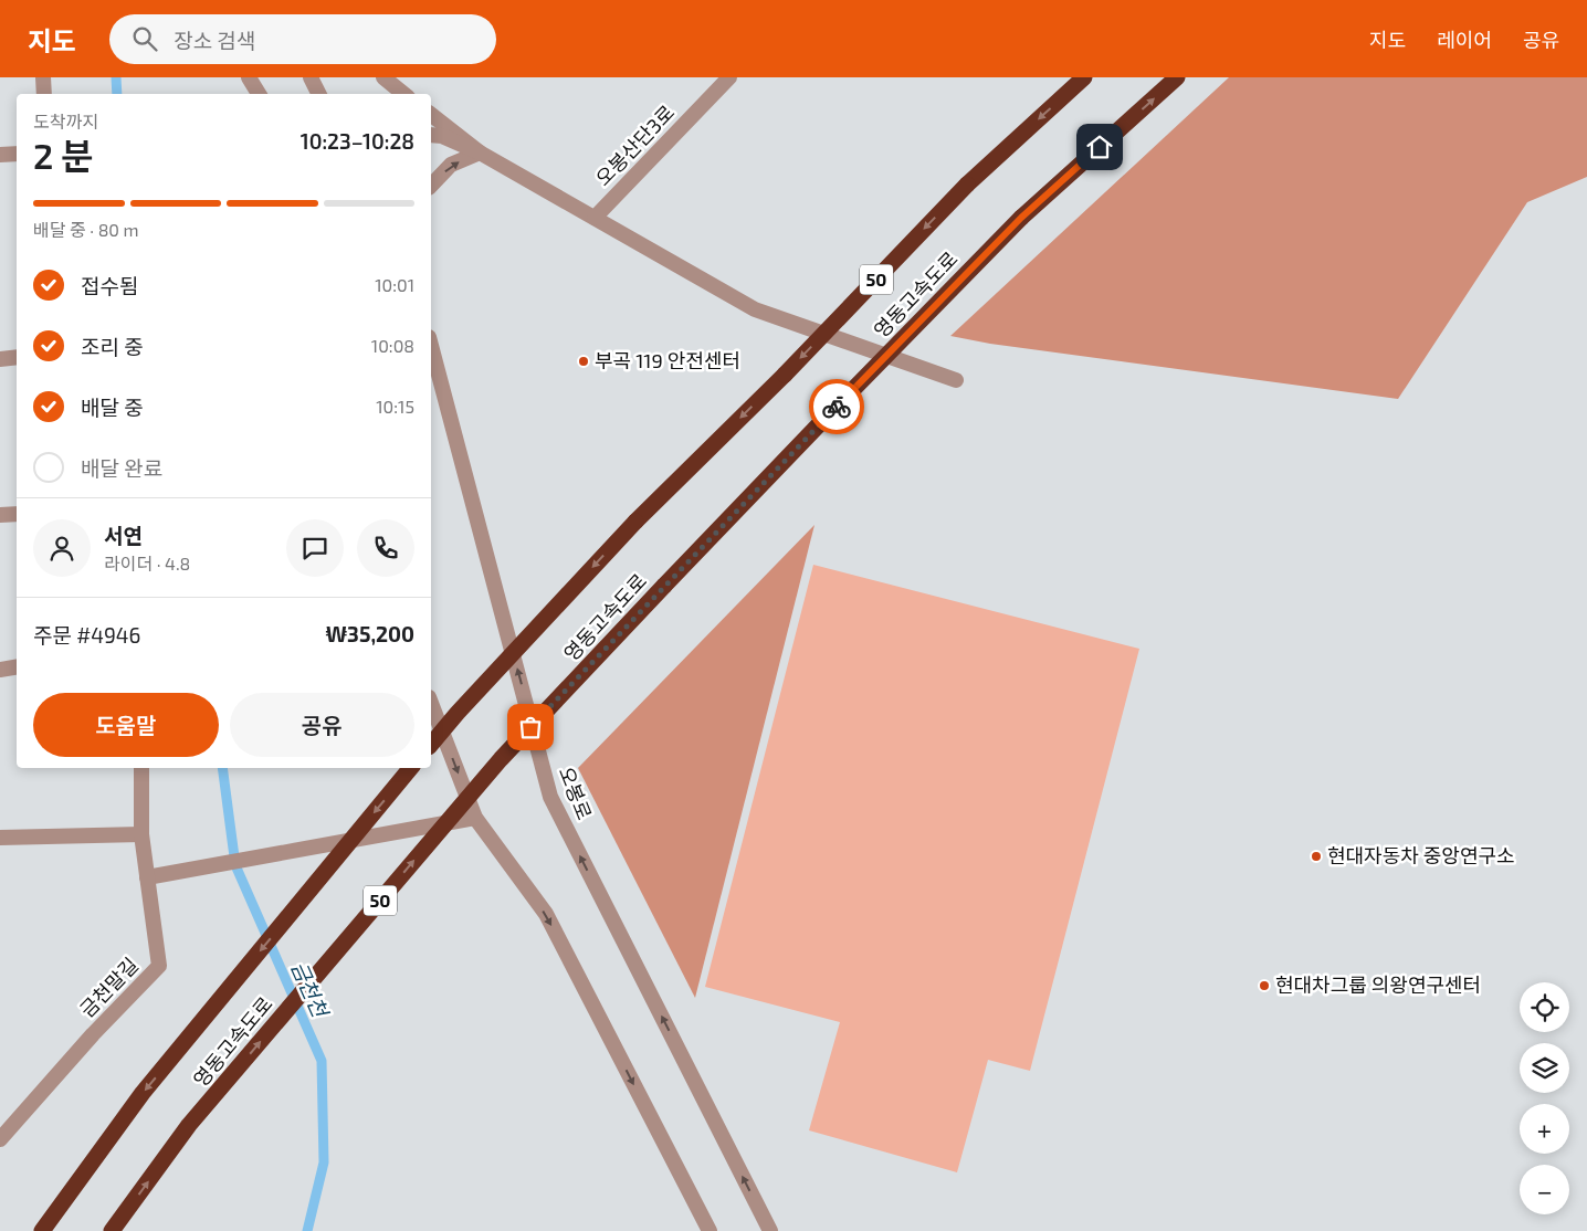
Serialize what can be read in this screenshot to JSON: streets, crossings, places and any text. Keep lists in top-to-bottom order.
{
  "streets": {
    "highway": ["50", "영동고속도로"],
    "street": ["오봉산단3로", "오봉로", "금천말길"]
  },
  "water": ["금천천"],
  "places": ["부곡 119 안전센터", "현대자동차 중앙연구소", "현대차그룹 의왕연구센터"],
  "page": {
    "header": "지도",
    "search": "장소 검색",
    "nav": ["지도", "레이어", "공유"],
    "heading": ["2 분", "도착까지", "10:23–10:28"],
    "panel": [
      "서연",
      "라이더 · 4.8",
      "주문 #4946",
      "₩35,200"
    ],
    "bar": "배달 중 · 80 m",
    "list": [
      ["접수됨", "10:01"],
      ["조리 중", "10:08"],
      ["배달 중", "10:15"],
      "배달 완료"
    ],
    "buttons": ["도움말", "공유"],
    "map_buttons": ["+", "−"]
  }
}
